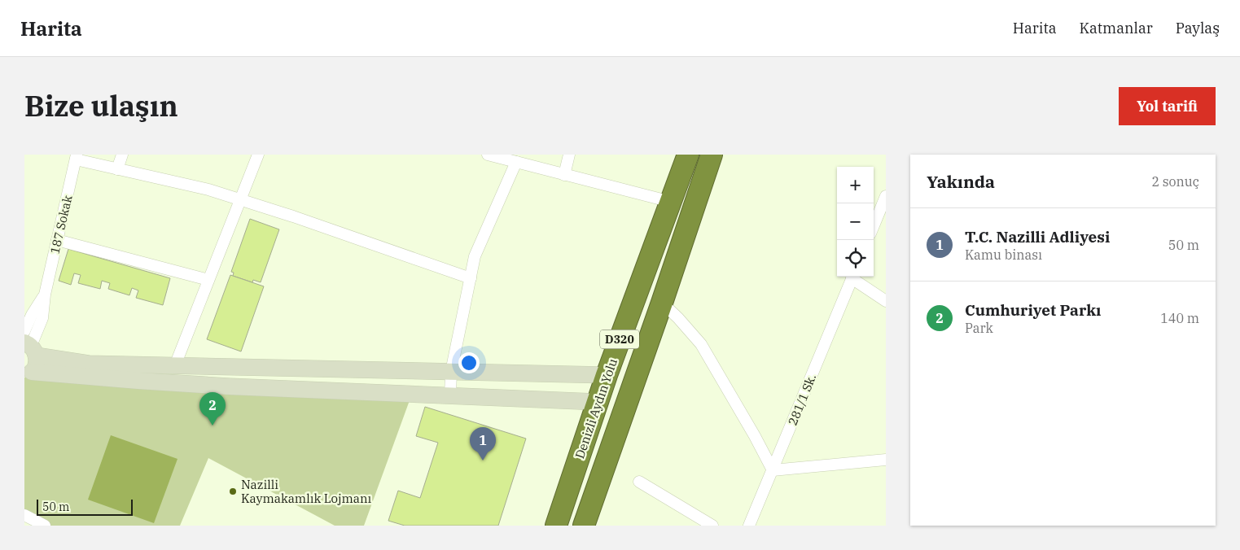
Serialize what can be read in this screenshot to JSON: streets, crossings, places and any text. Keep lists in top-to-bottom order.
{
  "streets": {
    "highway": ["D320", "Denizli Aydın Yolu"],
    "street": ["187 Sokak", "281/1 Sk."]
  },
  "places": ["Nazilli Kaymakamlık Lojmanı"],
  "scale_bar": "50 m",
  "page": {
    "header": "Harita",
    "nav": ["Harita", "Katmanlar", "Paylaş"],
    "title": "Bize ulaşın",
    "buttons": "Yol tarifi",
    "heading": ["Yakında", "2 sonuç"],
    "map_buttons": ["+", "−"],
    "list": [
      {
        "mark": "1",
        "name": "T.C. Nazilli Adliyesi",
        "note": "Kamu binası",
        "value": "50 m"
      },
      {
        "mark": "2",
        "name": "Cumhuriyet Parkı",
        "note": "Park",
        "value": "140 m"
      }
    ],
    "pins": ["2", "1"],
    "scale": "50 m"
  }
}
